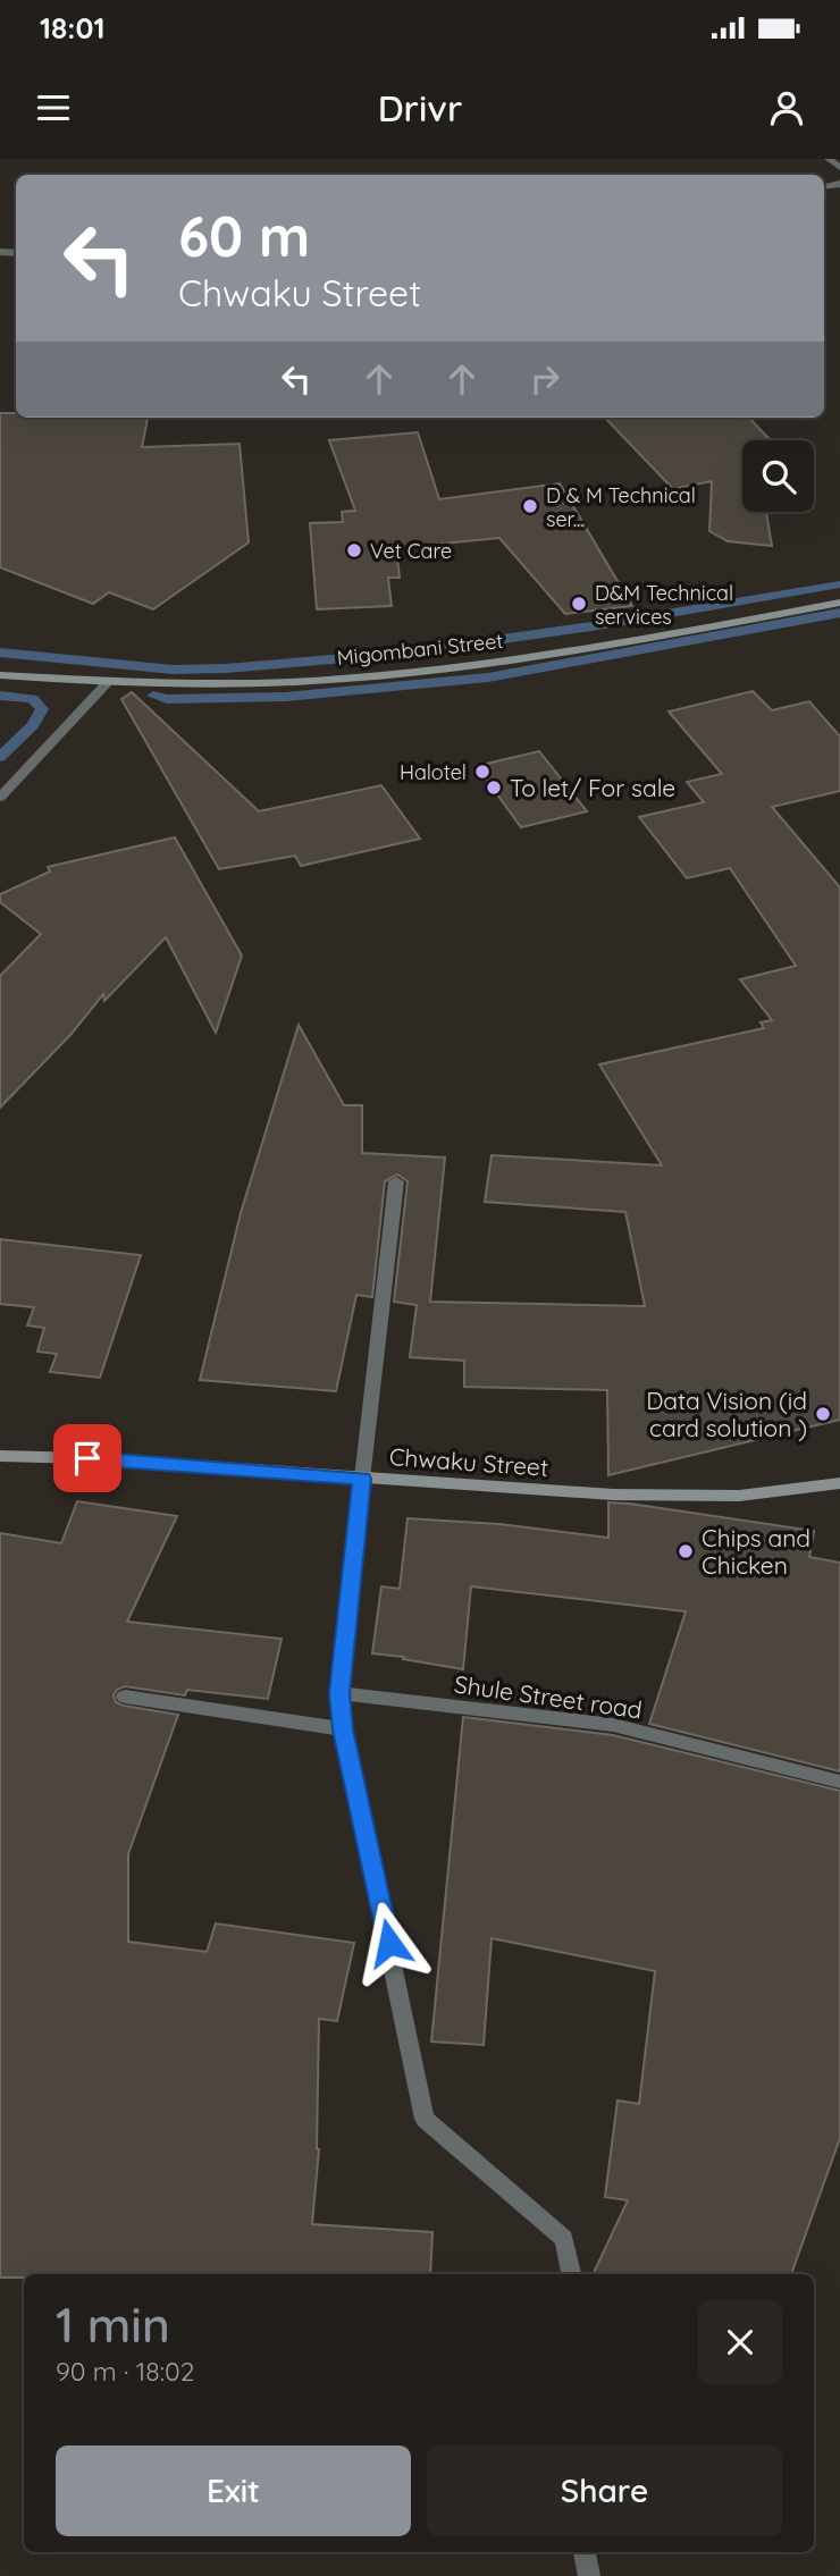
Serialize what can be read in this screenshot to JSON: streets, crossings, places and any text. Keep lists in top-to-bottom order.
{
  "streets": {
    "main road": ["Migombani Street", "Chwaku Street"],
    "street": ["Shule Street road"]
  },
  "places": [
    "D & M Technical ser...",
    "Vet Care",
    "D&M Technical services",
    "Halotel",
    "To let/ For sale",
    "Data Vision (id card solution )",
    "Chips and Chicken"
  ],
  "page": {
    "status": "18:01",
    "header": "Drivr",
    "turn": ["60 m", "Chwaku Street"],
    "heading": ["1 min", "90 m · 18:02"],
    "buttons": ["Exit", "Share"]
  }
}
